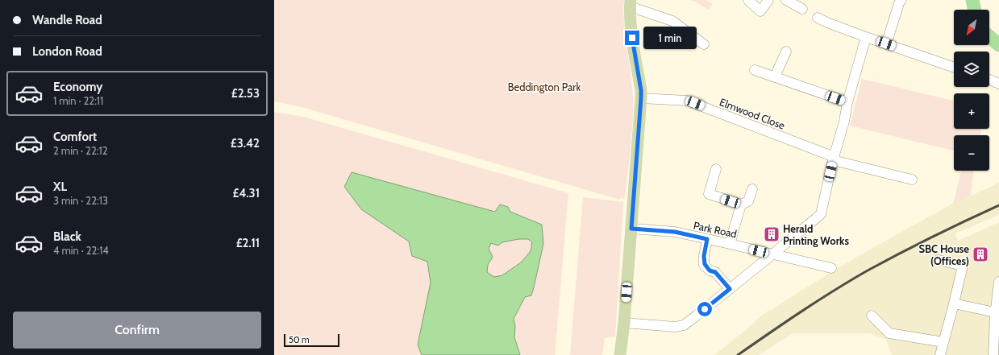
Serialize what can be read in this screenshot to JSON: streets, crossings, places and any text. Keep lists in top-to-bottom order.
{
  "streets": {
    "street": ["Elmwood Close", "Park Road"]
  },
  "parks": ["Beddington Park"],
  "places": {
    "building": ["Herald Printing Works", "SBC House (Offices)"]
  },
  "scale_bar": "50 m",
  "north": "bottom left",
  "page": {
    "banner": ["Wandle Road", "London Road"],
    "map_buttons": ["+", "−"],
    "bubble": "1 min",
    "list": [
      {
        "name": "Economy",
        "note": "1 min · 22:11",
        "value": "£2.53"
      },
      {
        "name": "Comfort",
        "note": "2 min · 22:12",
        "value": "£3.42"
      },
      {
        "name": "XL",
        "note": "3 min · 22:13",
        "value": "£4.31"
      },
      {
        "name": "Black",
        "note": "4 min · 22:14",
        "value": "£2.11"
      }
    ],
    "buttons": "Confirm",
    "scale": "50 m"
  }
}
